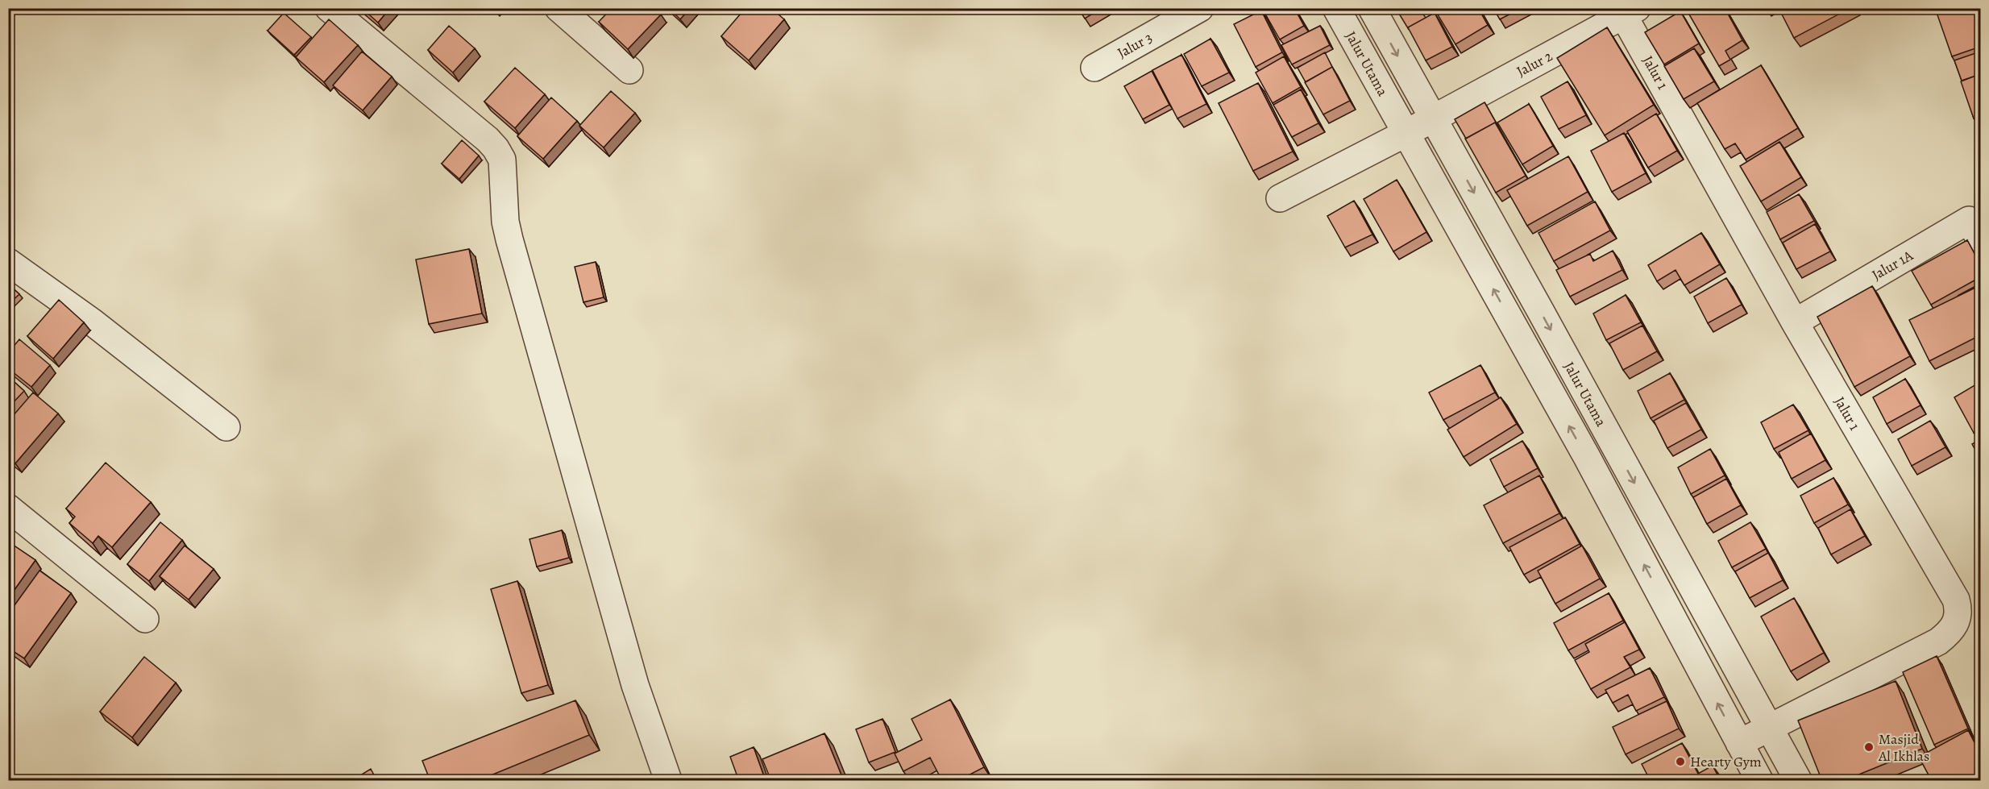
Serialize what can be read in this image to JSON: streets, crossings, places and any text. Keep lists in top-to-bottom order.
{
  "streets": {
    "street": [
      "Jalur 3",
      "Jalur Utama",
      "Jalur 2",
      "Jalur 1",
      "Jalur 1A"
    ]
  },
  "crossings": [
    ["Jalur Utama", "Jalur 2"],
    ["Jalur Utama", "Jalur 1"],
    ["Jalur 2", "Jalur 1"],
    ["Jalur 1", "Jalur 1A"]
  ],
  "places": ["Masjid Al Ikhlas", "Hearty Gym"]
}
